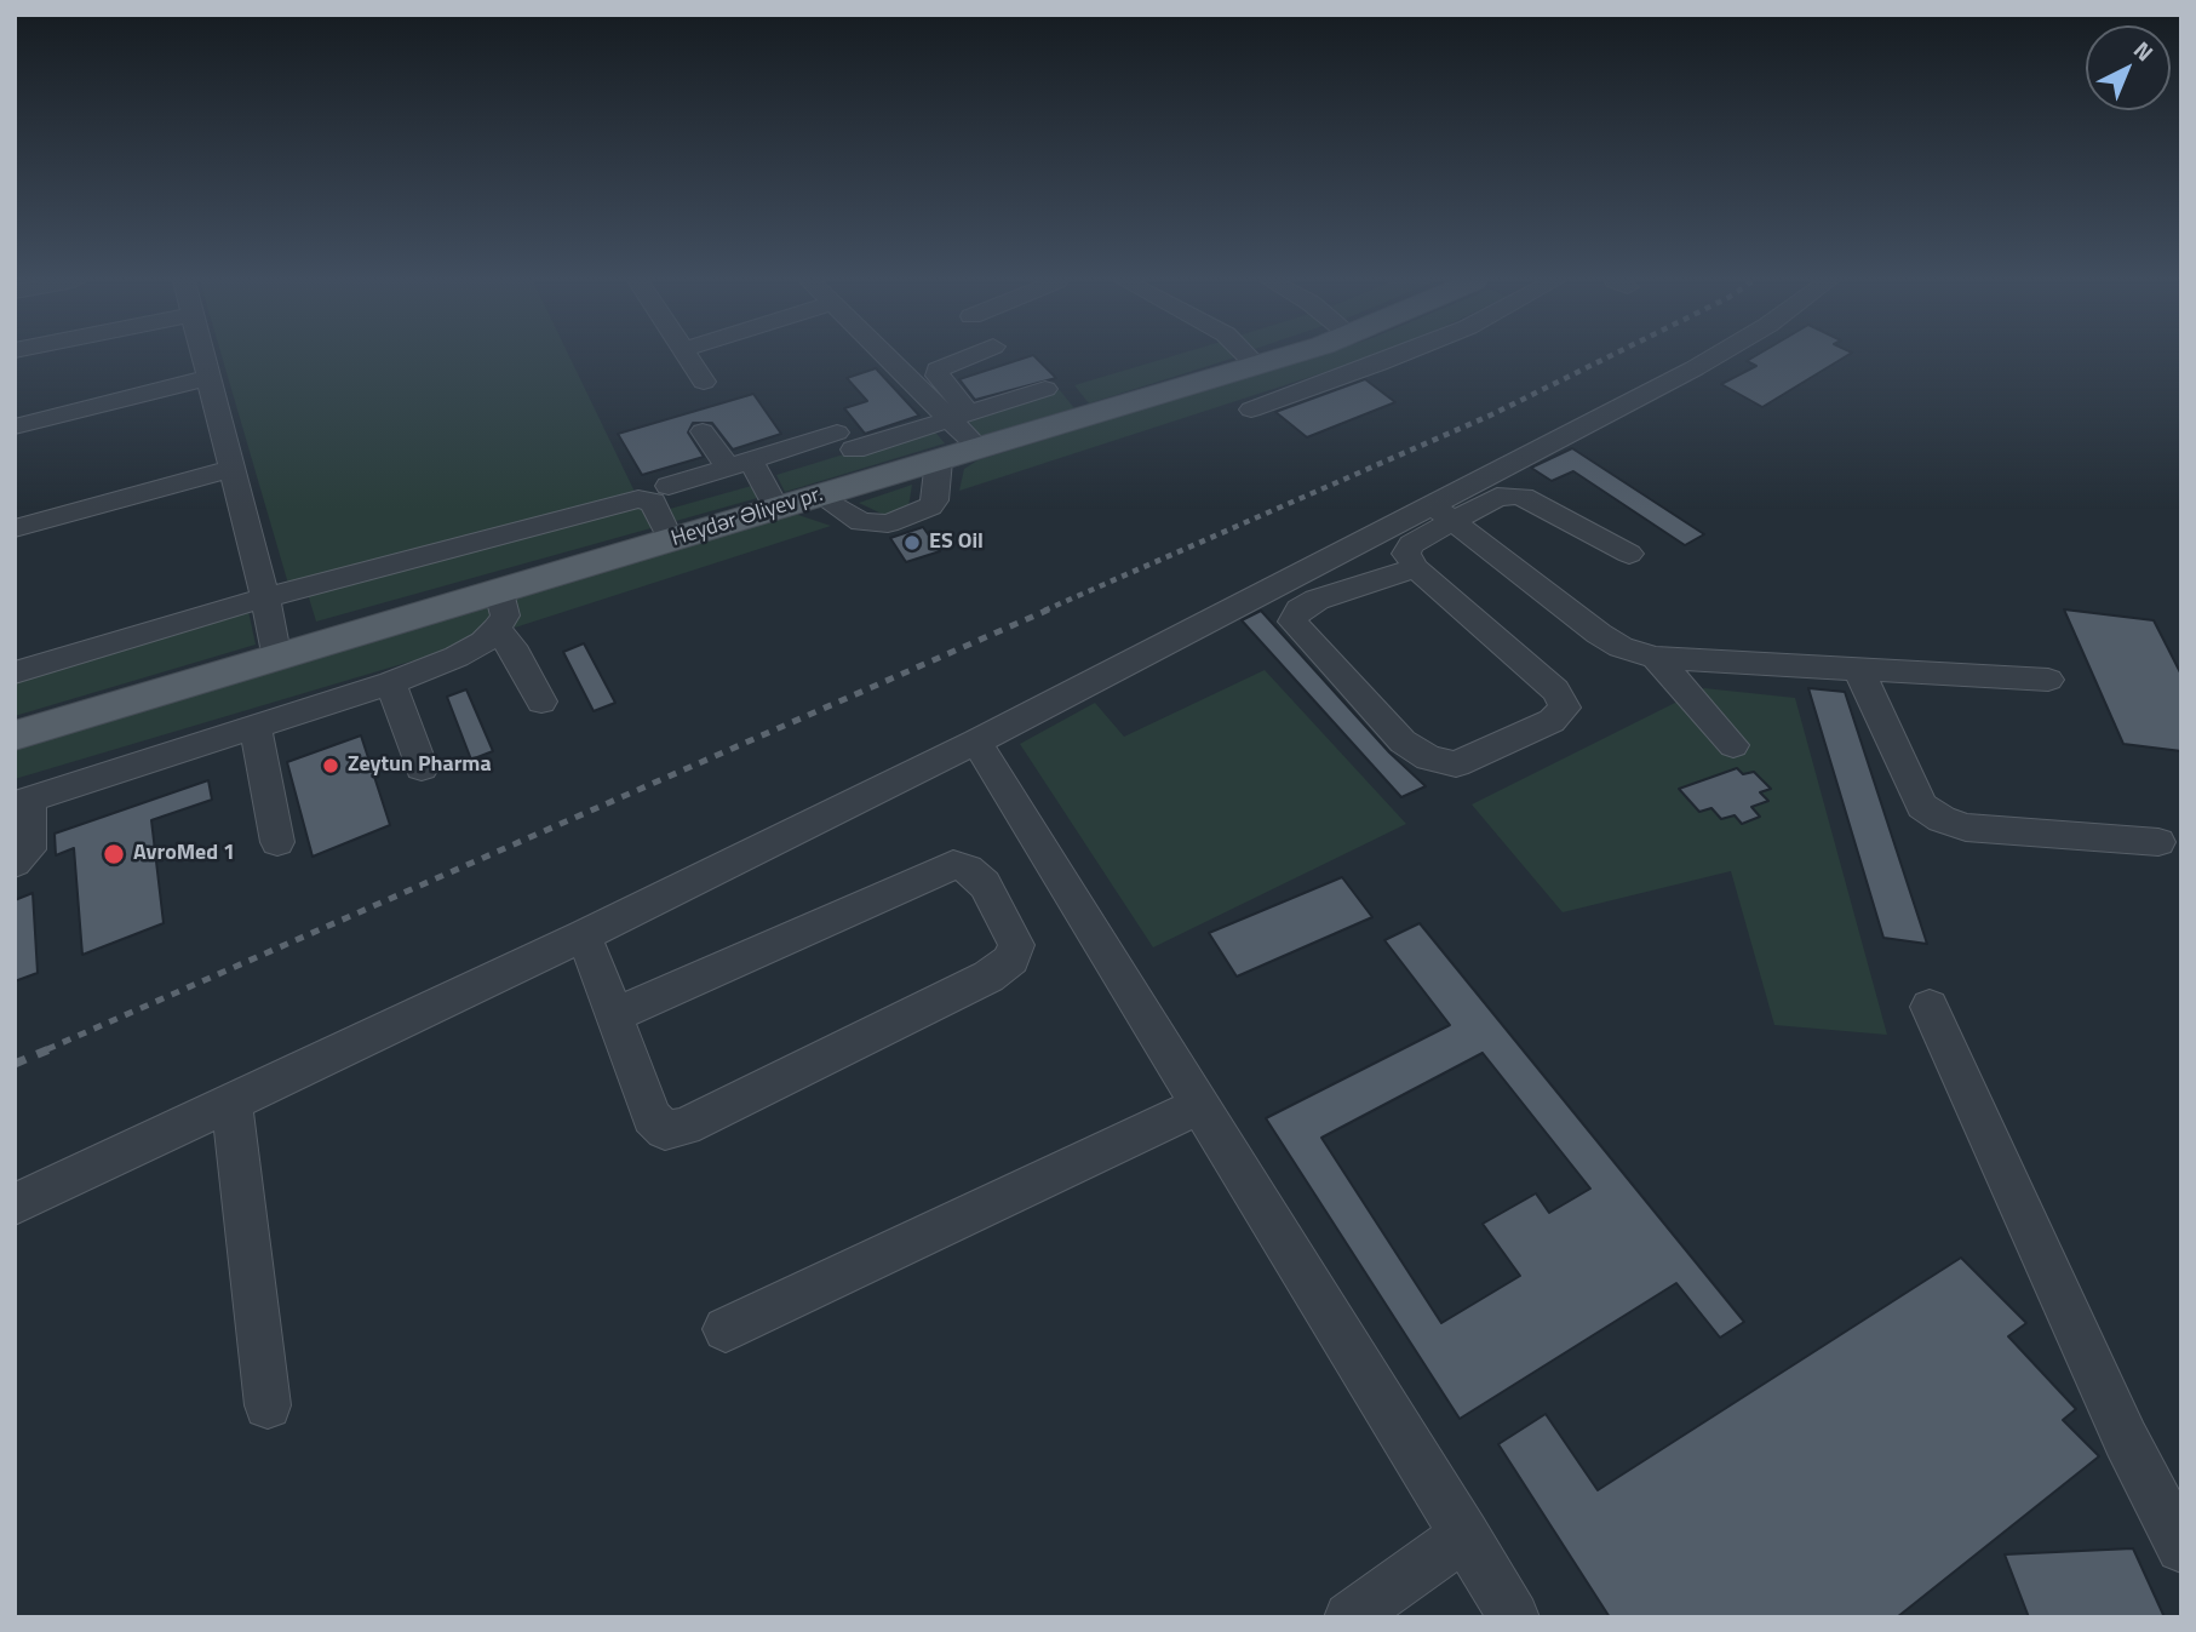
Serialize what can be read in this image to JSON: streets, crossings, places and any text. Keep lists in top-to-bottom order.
{
  "streets": {
    "main road": ["Heydər Əliyev pr."]
  },
  "places": ["ES Oil", "Zeytun Pharma", "AvroMed 1"],
  "north": "top right"
}
